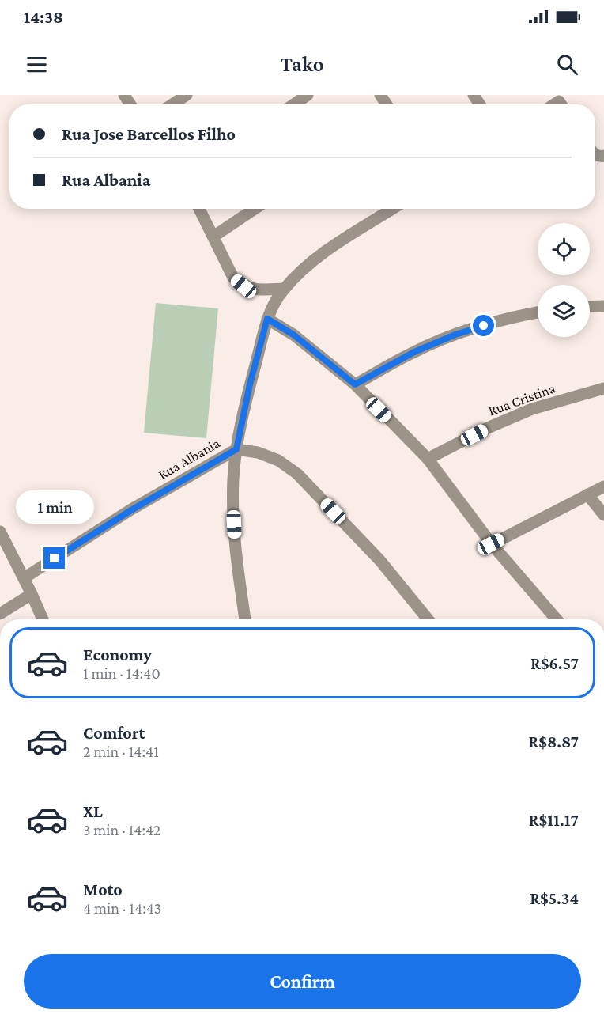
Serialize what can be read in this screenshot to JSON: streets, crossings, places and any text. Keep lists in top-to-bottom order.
{
  "streets": {
    "street": ["Rua Cristina", "Rua Albania"]
  },
  "page": {
    "status": "14:38",
    "header": "Tako",
    "banner": ["Rua Jose Barcellos Filho", "Rua Albania"],
    "bubble": "1 min",
    "list": [
      {
        "name": "Economy",
        "note": "1 min · 14:40",
        "value": "R$6.57"
      },
      {
        "name": "Comfort",
        "note": "2 min · 14:41",
        "value": "R$8.87"
      },
      {
        "name": "XL",
        "note": "3 min · 14:42",
        "value": "R$11.17"
      },
      {
        "name": "Moto",
        "note": "4 min · 14:43",
        "value": "R$5.34"
      }
    ],
    "buttons": "Confirm"
  }
}
